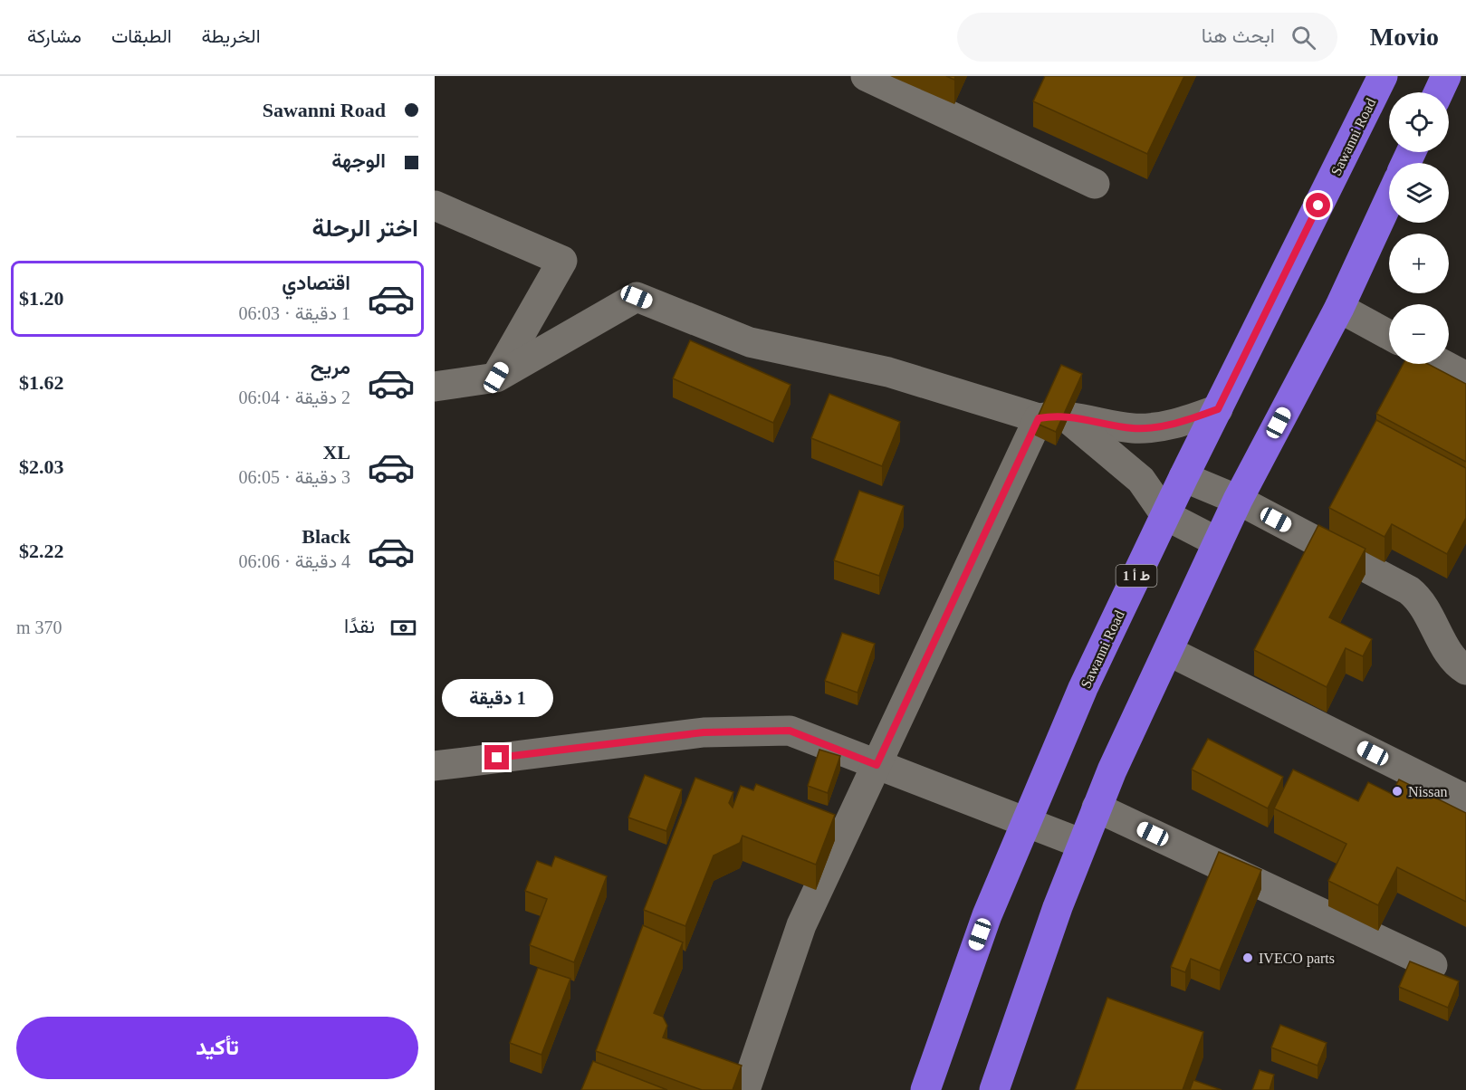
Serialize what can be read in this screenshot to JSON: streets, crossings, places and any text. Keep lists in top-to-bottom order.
{
  "streets": {
    "highway": ["Sawanni Road", "ط أ 1"]
  },
  "places": ["Nissan", "IVECO parts"],
  "page": {
    "header": "Movio",
    "search": "ابحث هنا",
    "nav": ["الخريطة", "الطبقات", "مشاركة"],
    "banner": ["Sawanni Road", "الوجهة"],
    "map_buttons": ["+", "−"],
    "heading": "اختر الرحلة",
    "list": [
      {
        "name": "اقتصادي",
        "note": "1 دقيقة · 06:03",
        "value": "$1.20"
      },
      {
        "name": "مريح",
        "note": "2 دقيقة · 06:04",
        "value": "$1.62"
      },
      {
        "name": "XL",
        "note": "3 دقيقة · 06:05",
        "value": "$2.03"
      },
      {
        "name": "Black",
        "note": "4 دقيقة · 06:06",
        "value": "$2.22"
      }
    ],
    "pay": ["نقدًا", "370 m"],
    "bubble": "1 دقيقة",
    "buttons": "تأكيد"
  }
}
